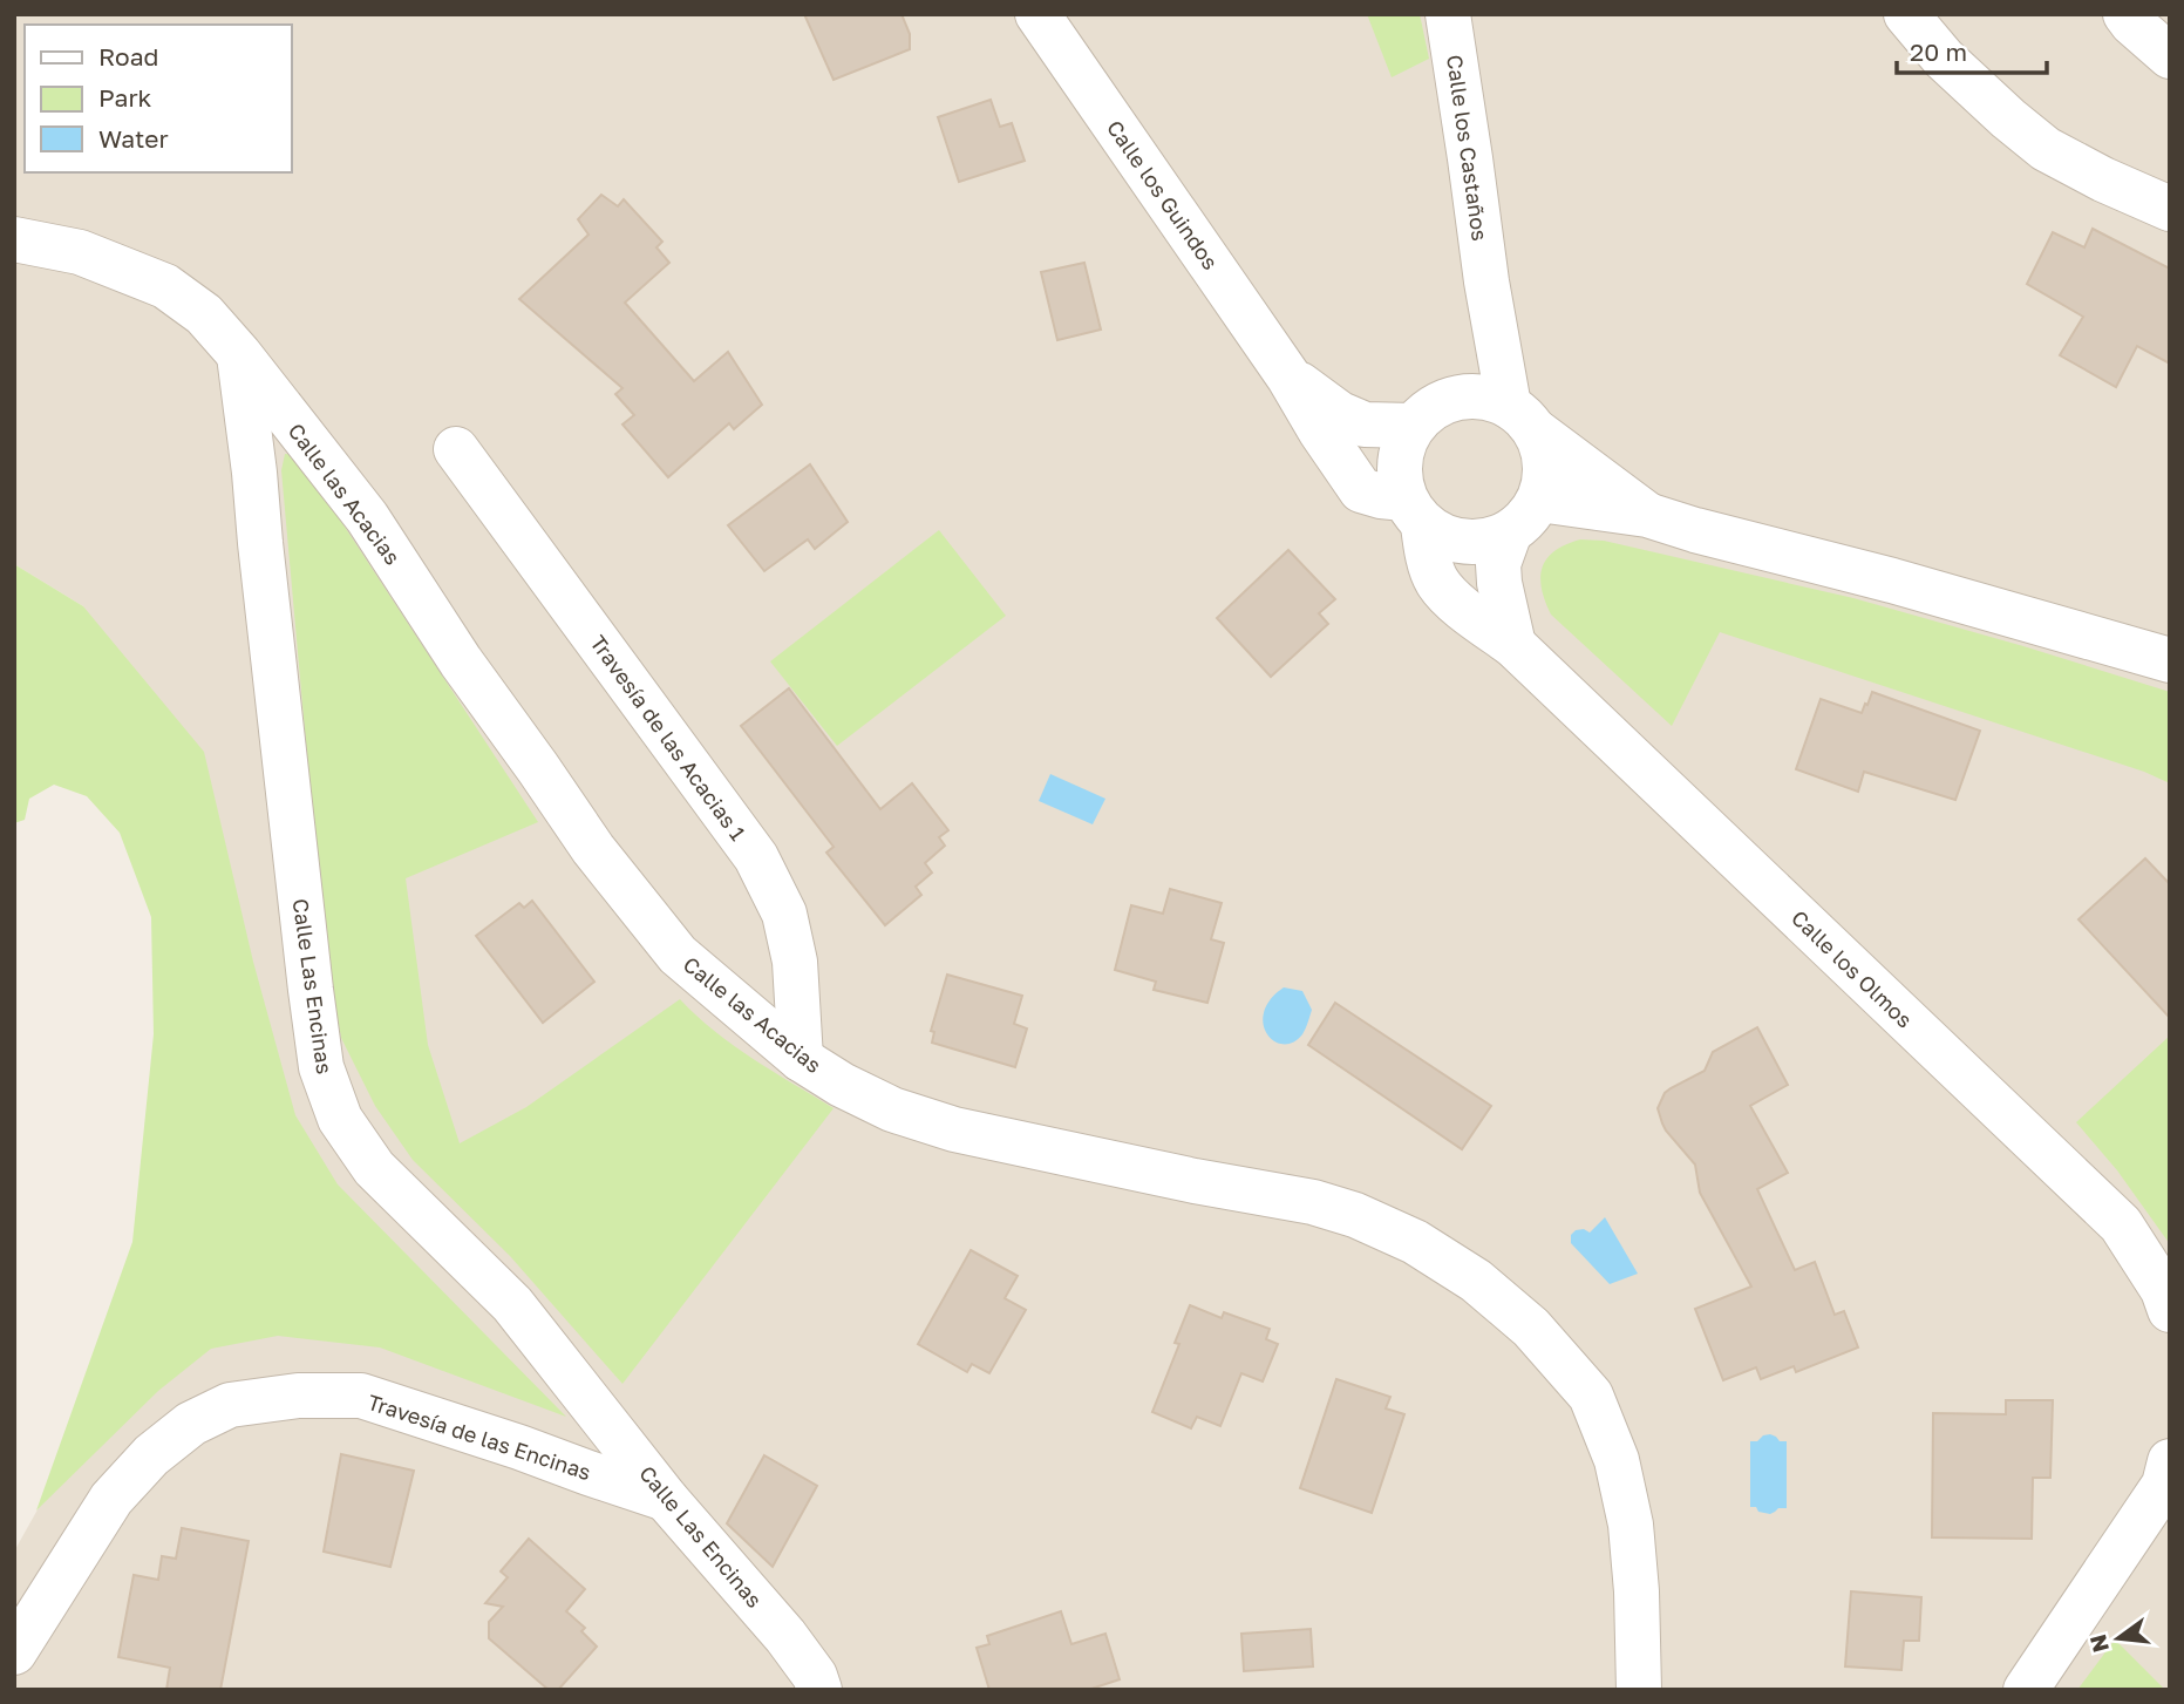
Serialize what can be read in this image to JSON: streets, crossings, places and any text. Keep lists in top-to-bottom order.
{
  "streets": {
    "street": [
      "Calle los Castaños",
      "Calle los Guindos",
      "Calle las Acacias",
      "Travesía de las Acacias 1",
      "Calle los Olmos",
      "Calle Las Encinas",
      "Travesía de las Encinas"
    ]
  },
  "crossings": [
    ["Calle los Castaños", "Calle los Guindos"],
    ["Calle los Castaños", "Calle los Olmos"],
    ["Calle los Guindos", "Calle los Olmos"],
    ["Calle las Acacias", "Travesía de las Acacias 1"],
    ["Calle las Acacias", "Calle Las Encinas"],
    ["Calle Las Encinas", "Travesía de las Encinas"]
  ],
  "legend": ["Road", "Park", "Water"],
  "scale_bar": "20 m",
  "north": "left"
}
